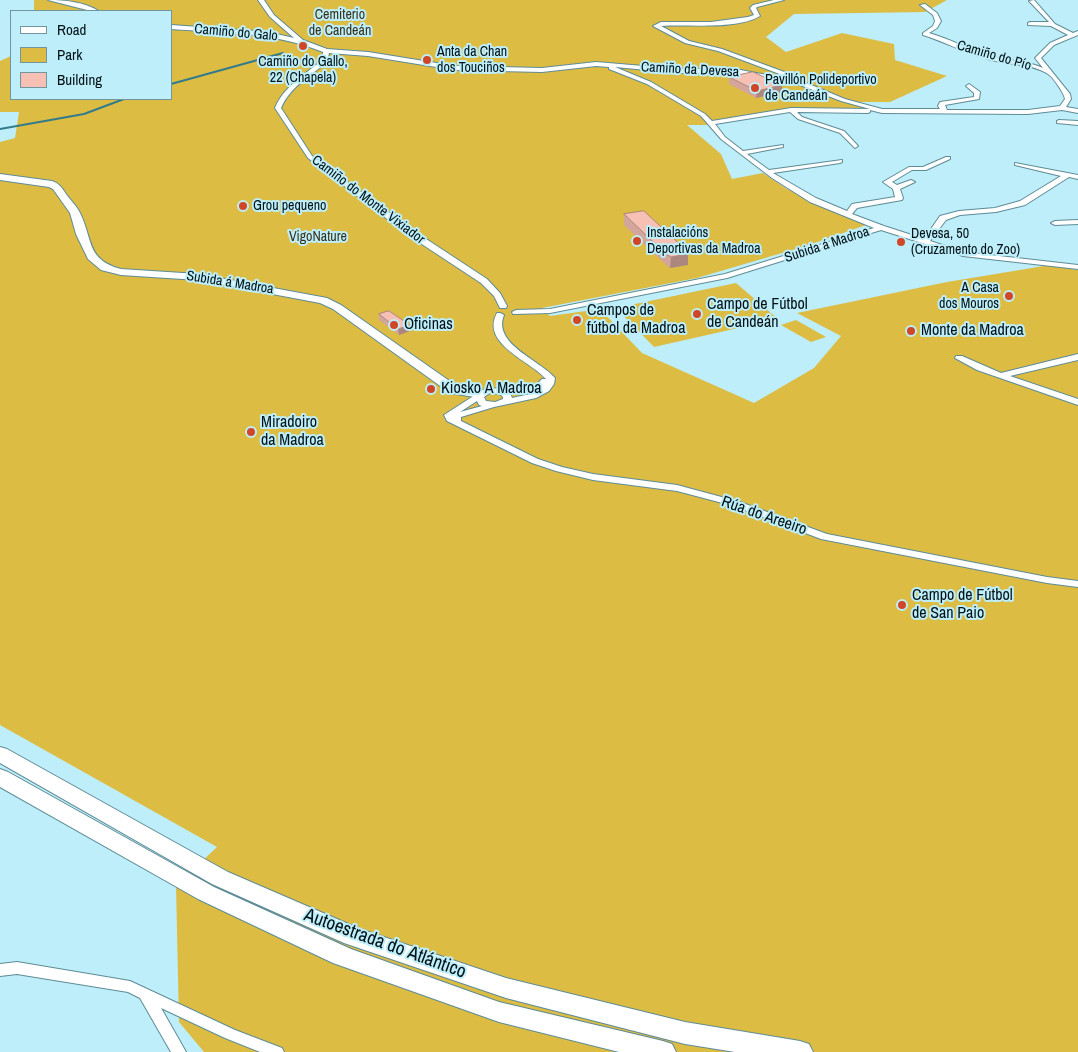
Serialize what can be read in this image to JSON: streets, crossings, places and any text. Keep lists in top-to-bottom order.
{
  "streets": {
    "highway": ["Autoestrada do Atlántico"],
    "street": [
      "Camiño do Galo",
      "Camiño do Pío",
      "Camiño da Devesa",
      "Camiño do Monte Vixiador",
      "Subida á Madroa",
      "Rúa do Areeiro"
    ]
  },
  "crossings": [
    ["Camiño da Devesa", "Camiño do Monte Vixiador"],
    ["Camiño da Devesa", "Subida á Madroa"],
    ["Camiño do Monte Vixiador", "Subida á Madroa"]
  ],
  "parks": ["Cemiterio de Candeán", "VigoNature"],
  "places": [
    "Camiño do Gallo, 22 (Chapela)",
    "Anta da Chan dos Touciños",
    "Pavillón Polideportivo de Candeán",
    "Grou pequeno",
    "Instalacións Deportivas da Madroa",
    "Devesa, 50 (Cruzamento do Zoo)",
    "A Casa dos Mouros",
    "Campo de Fútbol de Candeán",
    "Campos de fútbol da Madroa",
    "Oficinas",
    "Monte da Madroa",
    "Kiosko A Madroa",
    "Miradoiro da Madroa",
    "Campo de Fútbol de San Paio"
  ],
  "legend": ["Road", "Park", "Building"]
}
